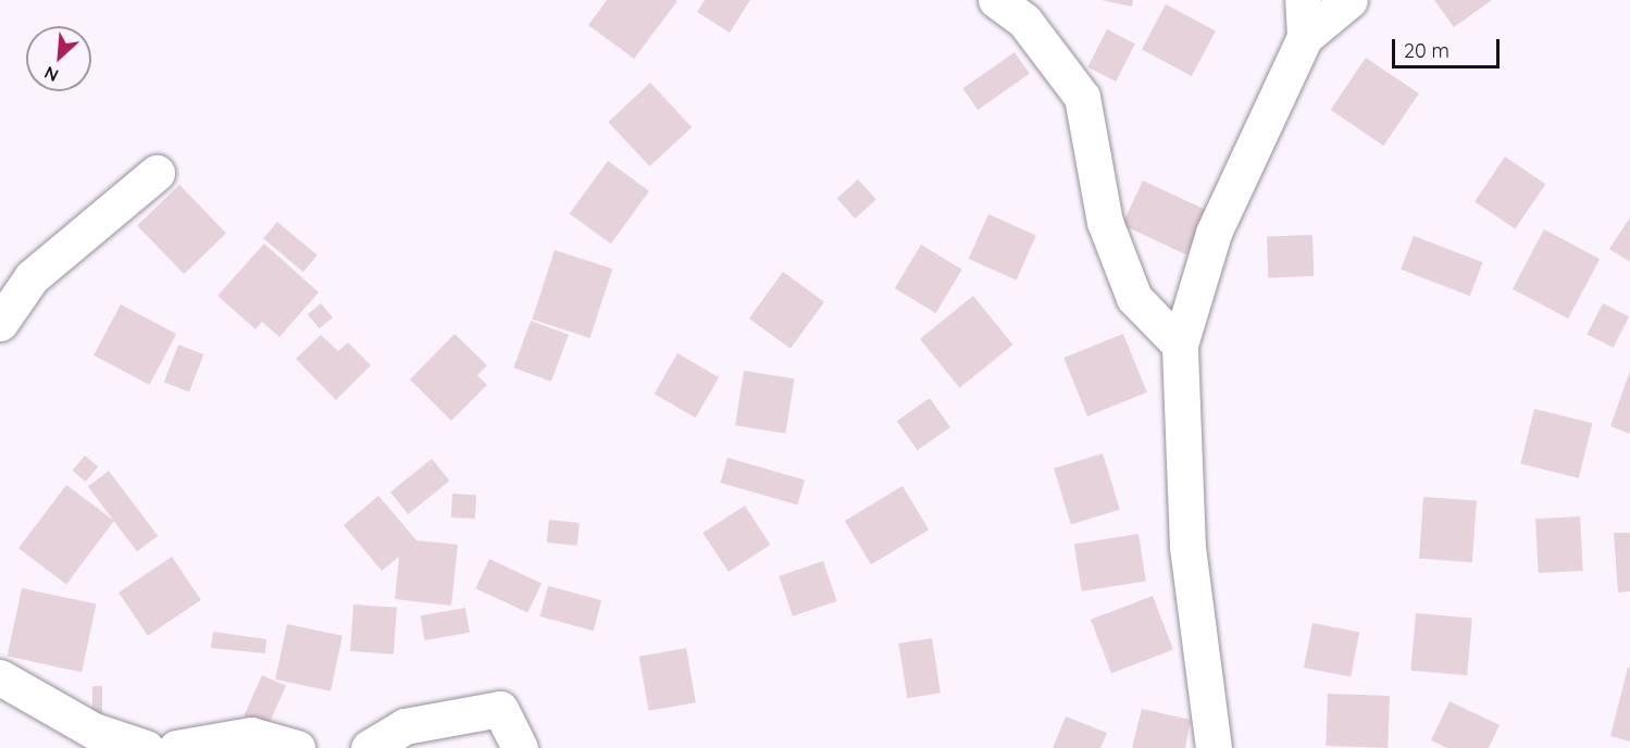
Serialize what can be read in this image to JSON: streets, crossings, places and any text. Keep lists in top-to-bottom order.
{
  "scale_bar": "20 m",
  "north": "bottom left"
}
